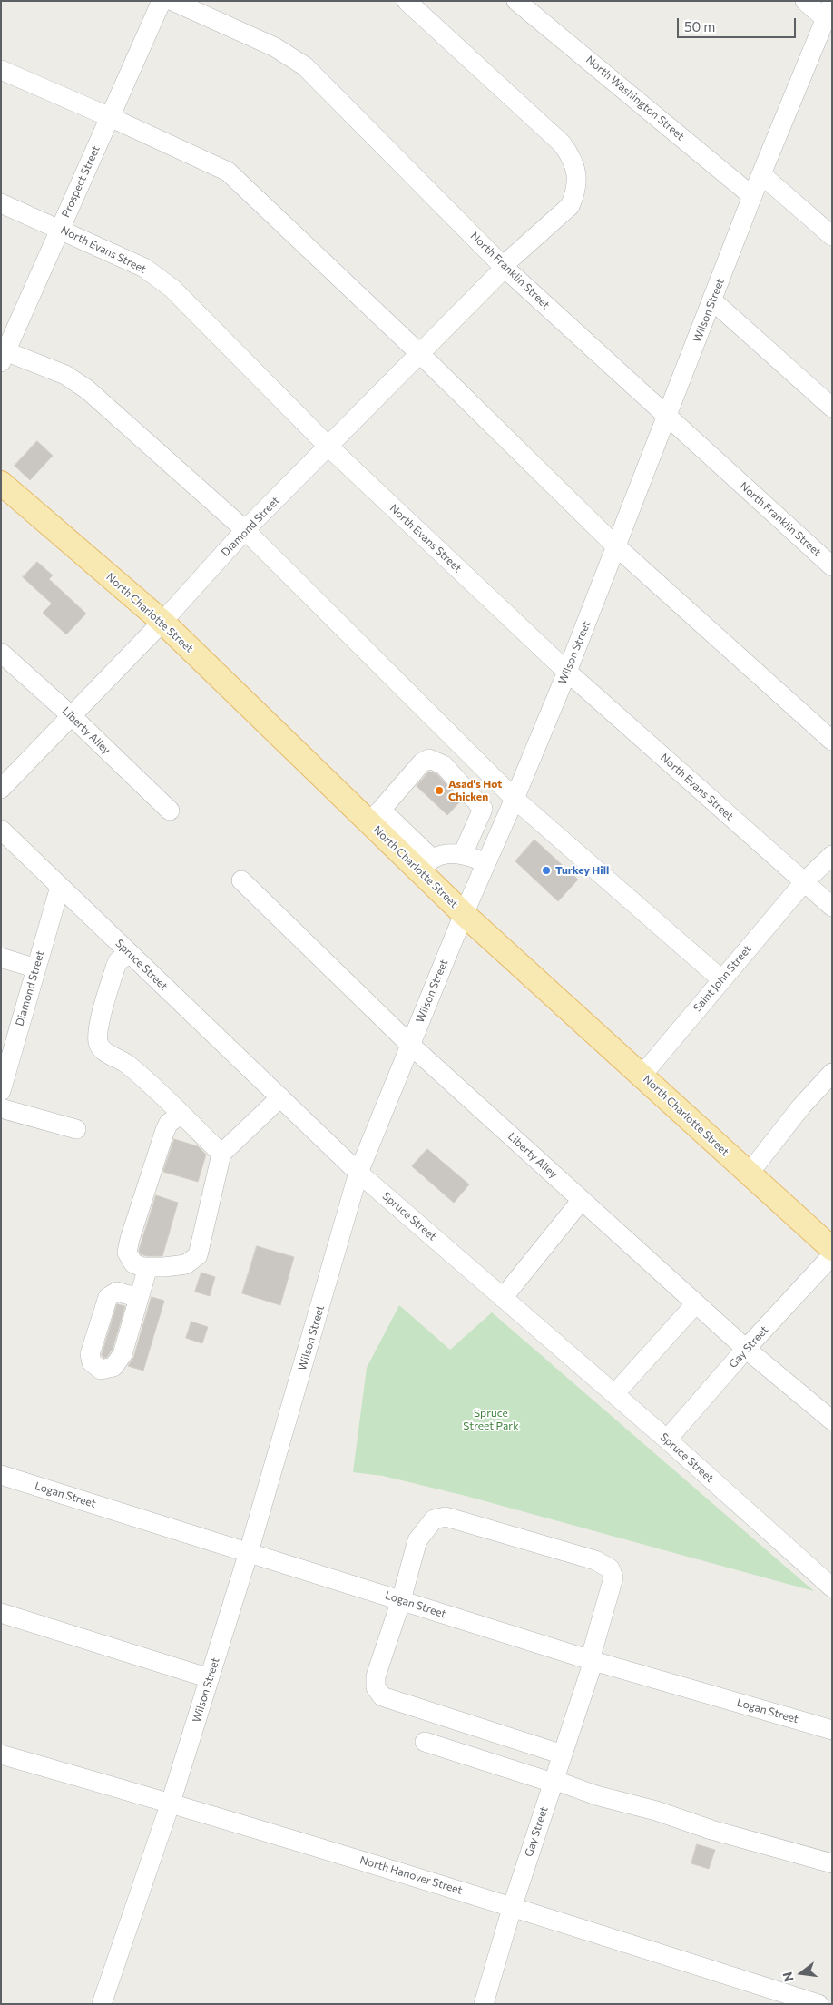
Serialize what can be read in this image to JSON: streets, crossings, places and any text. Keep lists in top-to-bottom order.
{
  "streets": {
    "main road": ["North Charlotte Street"],
    "street": [
      "North Washington Street",
      "Prospect Street",
      "North Evans Street",
      "North Franklin Street",
      "Wilson Street",
      "Diamond Street",
      "Liberty Alley",
      "Spruce Street",
      "Saint John Street",
      "Gay Street",
      "Logan Street",
      "North Hanover Street"
    ]
  },
  "crossings": [
    ["North Washington Street", "Wilson Street"],
    ["Prospect Street", "North Evans Street"],
    ["North Evans Street", "Wilson Street"],
    ["North Evans Street", "Diamond Street"],
    ["North Evans Street", "Saint John Street"],
    ["North Franklin Street", "Wilson Street"],
    ["North Franklin Street", "Diamond Street"],
    ["Wilson Street", "North Charlotte Street"],
    ["Wilson Street", "Liberty Alley"],
    ["Wilson Street", "Spruce Street"],
    ["Wilson Street", "Logan Street"],
    ["Wilson Street", "North Hanover Street"],
    ["Diamond Street", "North Charlotte Street"],
    ["Diamond Street", "Liberty Alley"],
    ["Diamond Street", "Spruce Street"],
    ["North Charlotte Street", "Saint John Street"],
    ["Liberty Alley", "Gay Street"],
    ["Spruce Street", "Gay Street"],
    ["Gay Street", "Logan Street"],
    ["Gay Street", "North Hanover Street"]
  ],
  "parks": ["Spruce Street Park"],
  "places": ["Asad's Hot Chicken", "Turkey Hill"],
  "scale_bar": "50 m",
  "north": "left"
}
